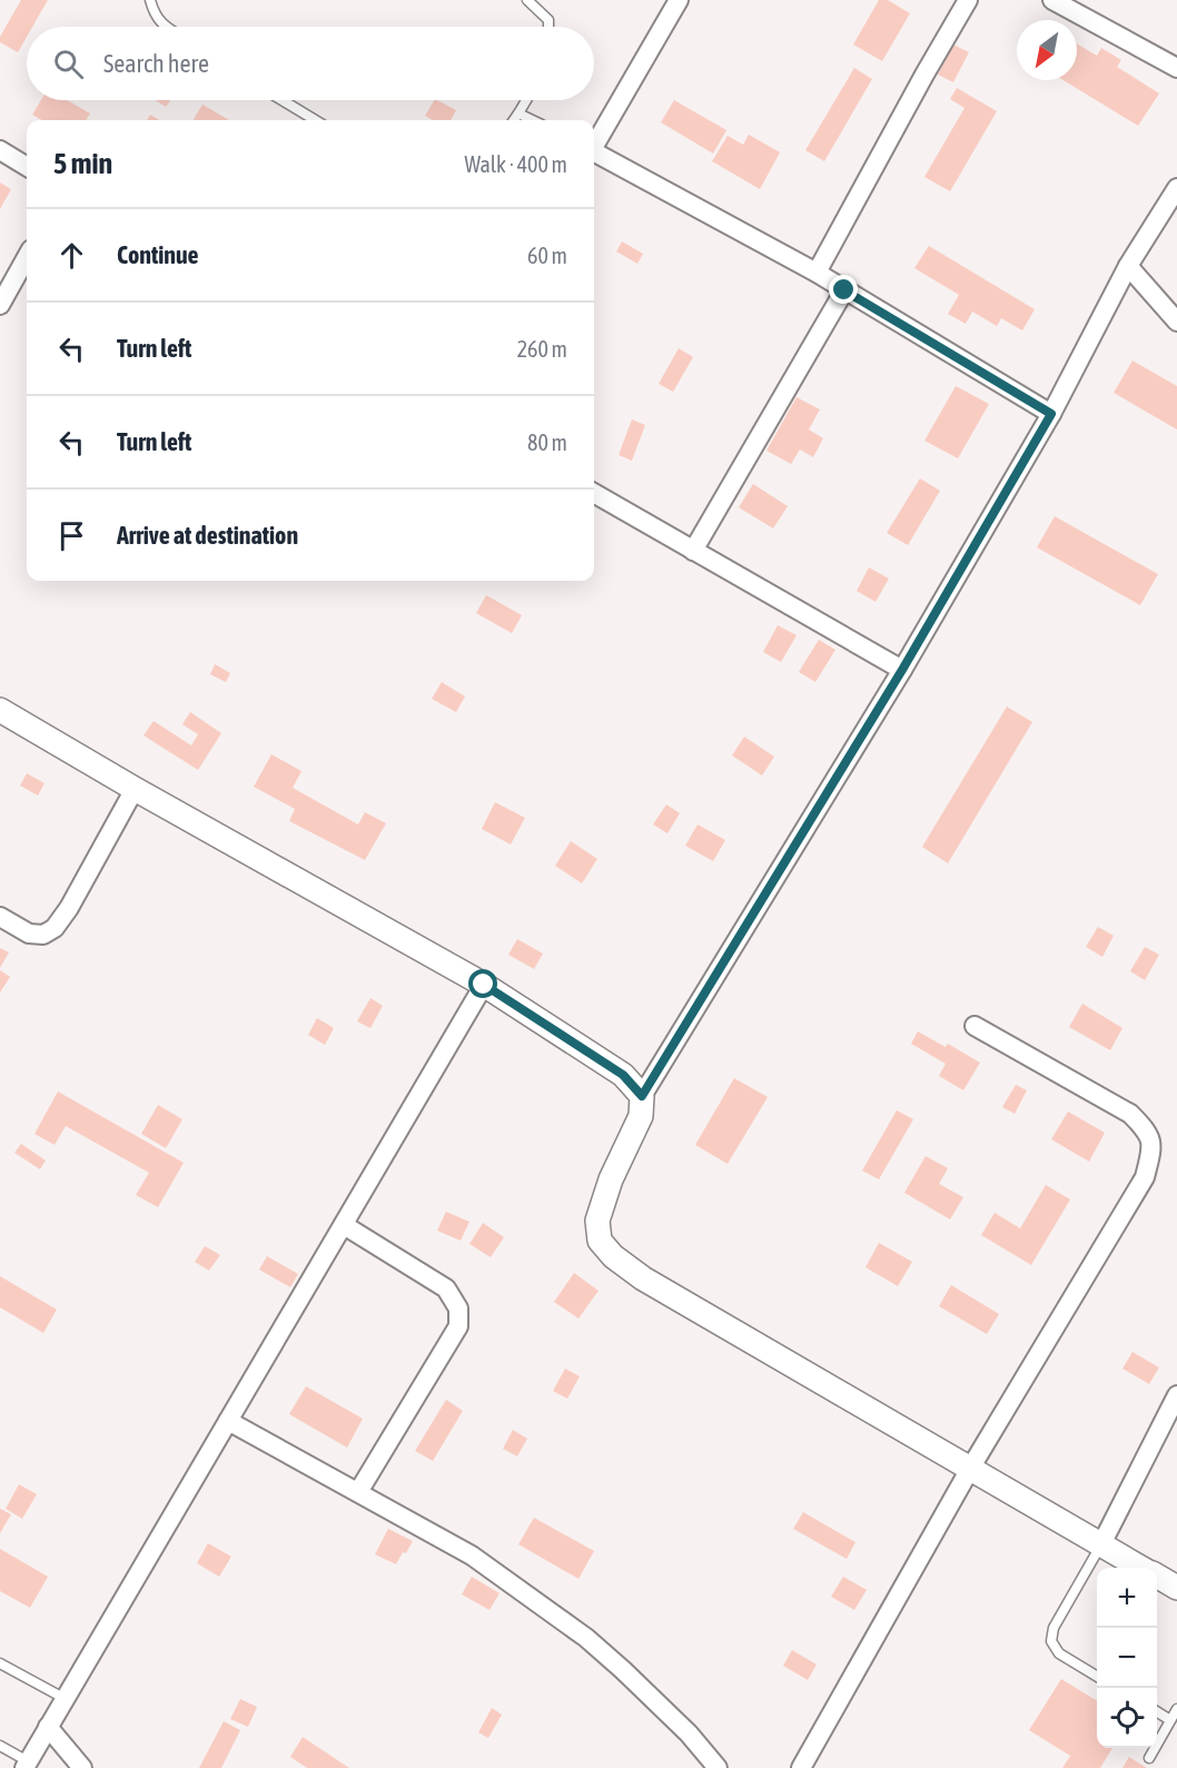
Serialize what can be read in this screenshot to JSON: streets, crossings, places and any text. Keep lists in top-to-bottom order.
{
  "north": "bottom left",
  "page": {
    "search": "Search here",
    "heading": ["5 min", "Walk · 400 m"],
    "list": [
      ["Continue", "60 m"],
      ["Turn left", "260 m"],
      ["Turn left", "80 m"],
      "Arrive at destination"
    ],
    "map_buttons": ["+", "−"]
  }
}
